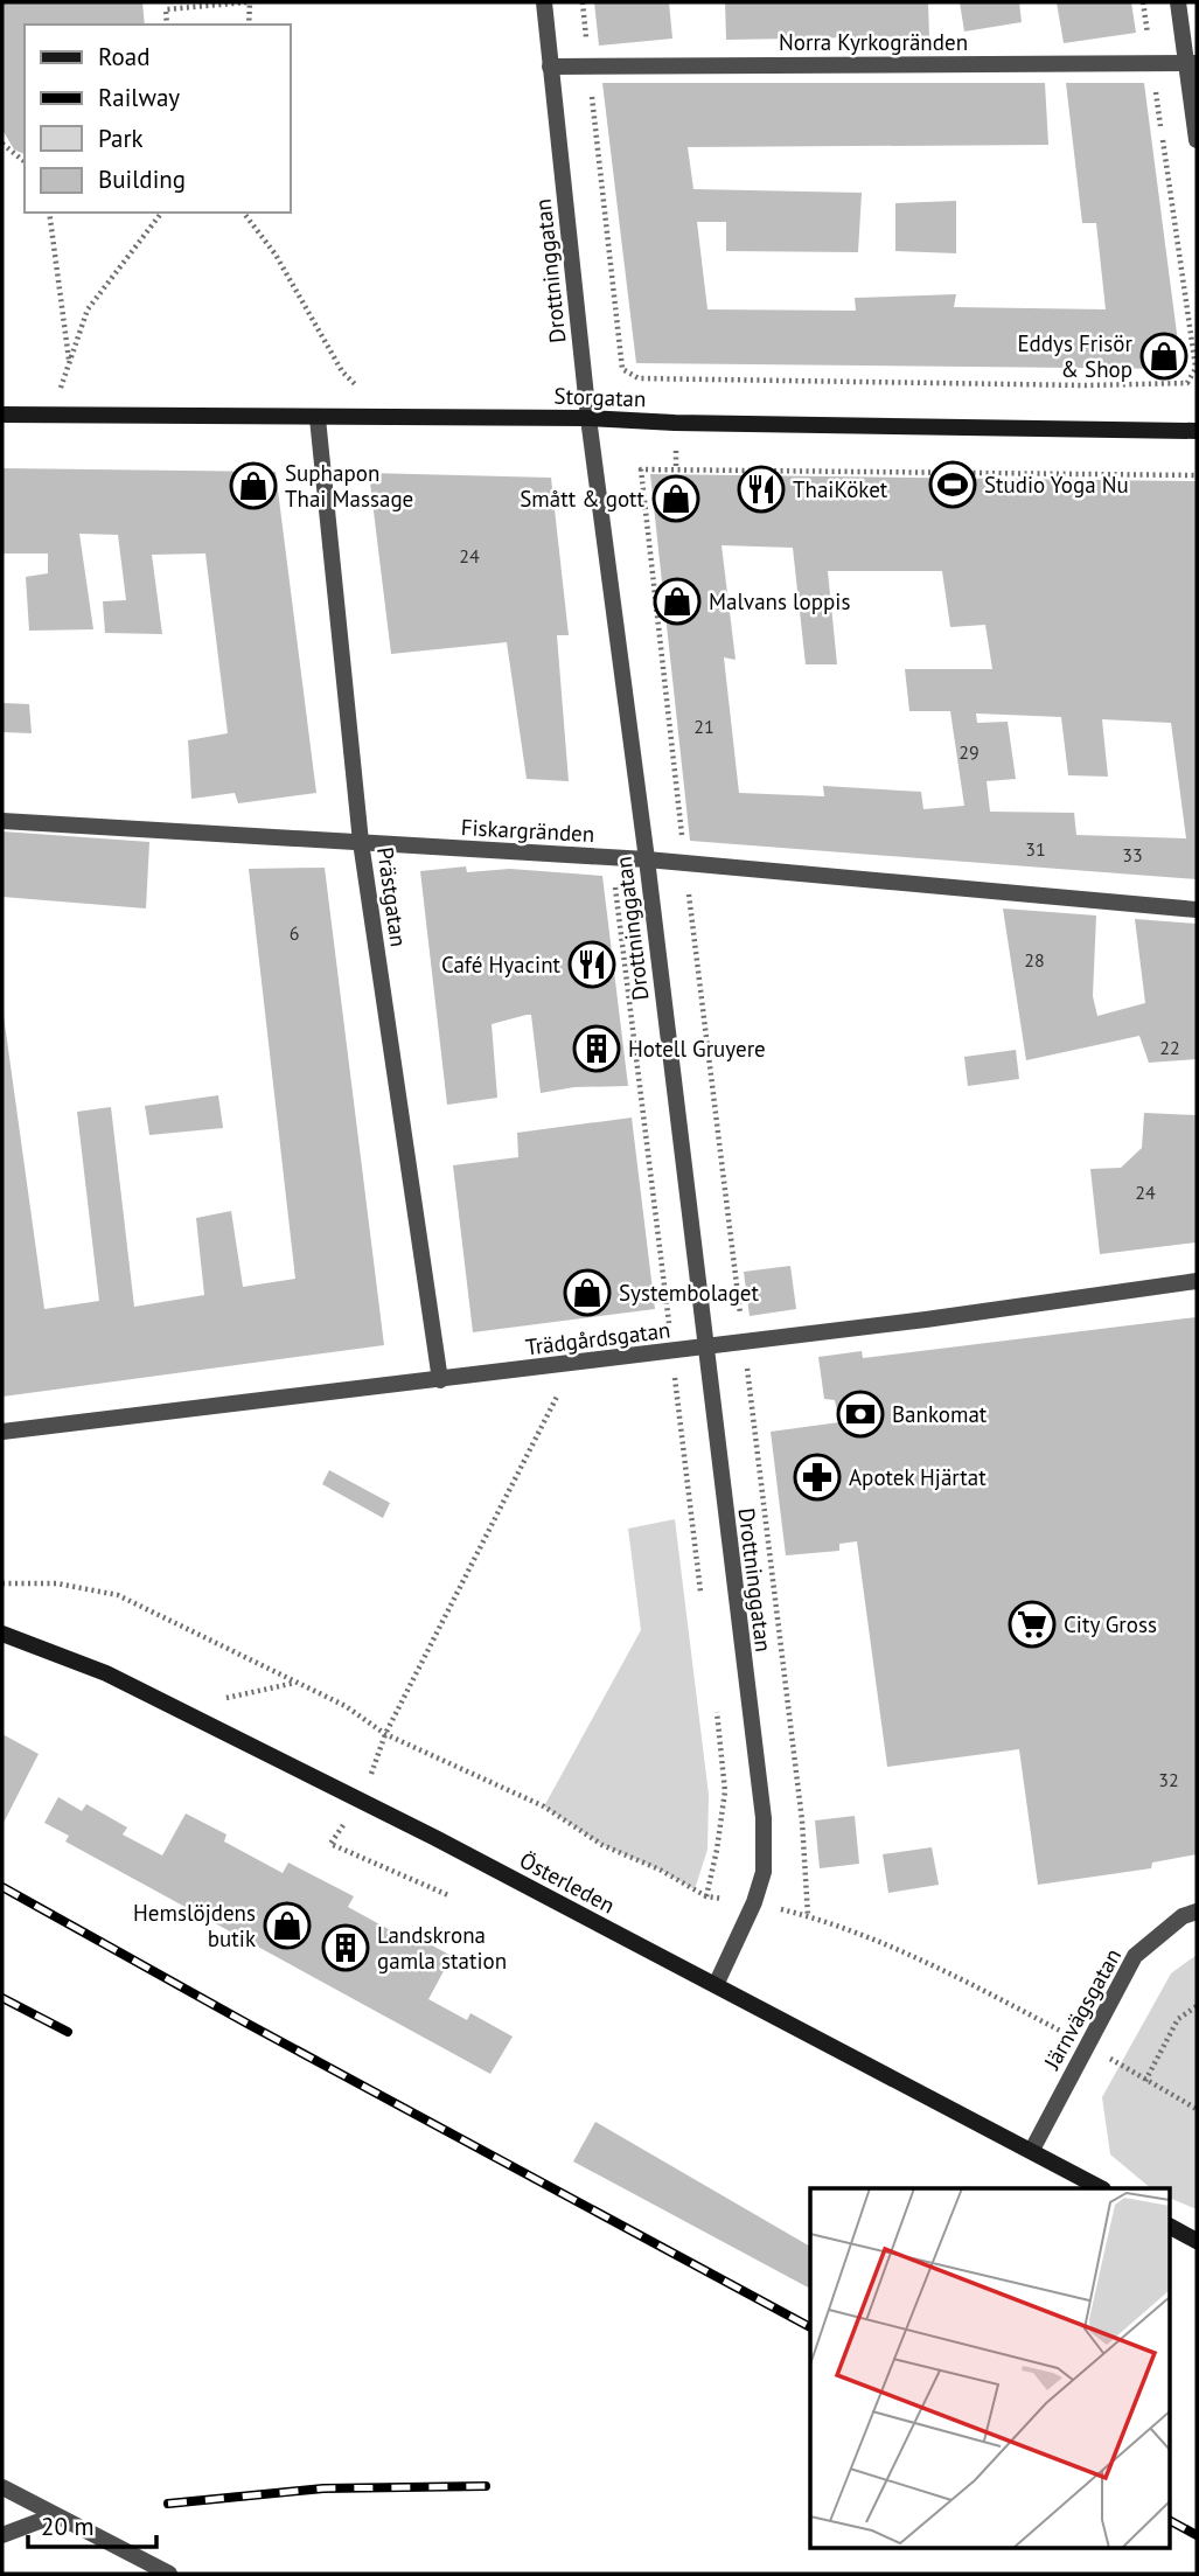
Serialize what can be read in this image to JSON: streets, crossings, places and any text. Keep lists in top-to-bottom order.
{
  "streets": {
    "street": [
      "Norra Kyrkogränden",
      "Drottninggatan",
      "Storgatan",
      "Fiskargränden",
      "Prästgatan",
      "Trädgårdsgatan",
      "Österleden",
      "Järnvägsgatan"
    ]
  },
  "crossings": [
    ["Norra Kyrkogränden", "Drottninggatan"],
    ["Drottninggatan", "Storgatan"],
    ["Drottninggatan", "Fiskargränden"],
    ["Drottninggatan", "Trädgårdsgatan"],
    ["Drottninggatan", "Österleden"],
    ["Storgatan", "Prästgatan"],
    ["Fiskargränden", "Prästgatan"],
    ["Prästgatan", "Trädgårdsgatan"],
    ["Österleden", "Järnvägsgatan"]
  ],
  "places": {
    "shop": [
      "Eddys Frisör & Shop",
      "Suphapon Thai Massage",
      "Smått & gott",
      "Malvans loppis",
      "Systembolaget",
      "Hemslöjdens butik"
    ],
    "sports": ["Studio Yoga Nu"],
    "restaurant": ["ThaiKöket", "Café Hyacint"],
    "building": ["Hotell Gruyere", "Landskrona gamla station"],
    "bank": ["Bankomat"],
    "pharmacy": ["Apotek Hjärtat"],
    "supermarket": ["City Gross"]
  },
  "house_numbers": [
    "24",
    "21",
    "29",
    "31",
    "33",
    "6",
    "28",
    "22",
    "24",
    "32"
  ],
  "legend": [
    "Road",
    "Railway",
    "Park",
    "Building"
  ],
  "scale_bar": "20 m"
}
